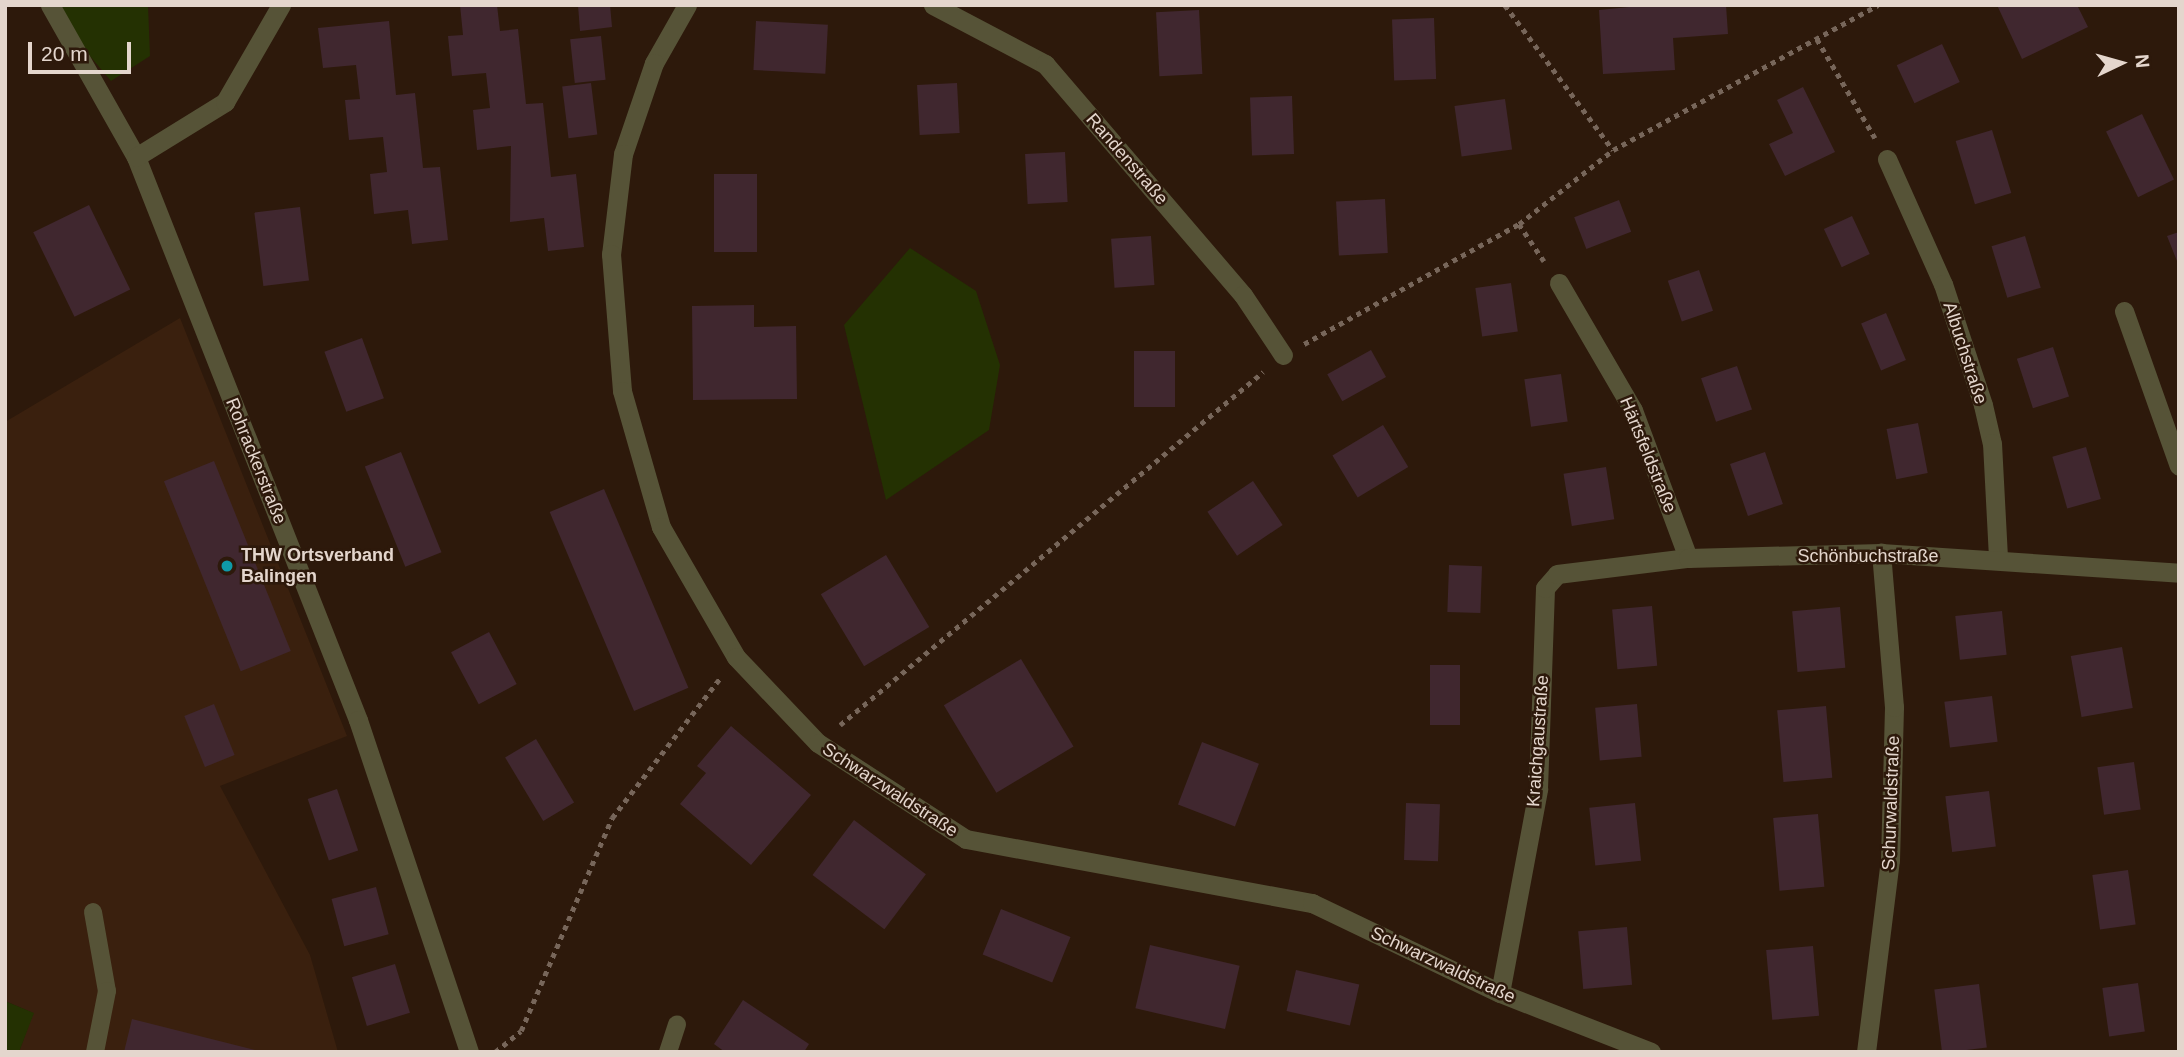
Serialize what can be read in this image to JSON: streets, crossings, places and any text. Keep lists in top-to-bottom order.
{
  "streets": {
    "street": [
      "Randenstraße",
      "Albuchstraße",
      "Härtsfeldstraße",
      "Rohrackerstraße",
      "Schönbuchstraße",
      "Kraichgaustraße",
      "Schwarzwaldstraße",
      "Schurwaldstraße"
    ]
  },
  "crossings": [
    ["Albuchstraße", "Schönbuchstraße"],
    ["Härtsfeldstraße", "Schönbuchstraße"],
    ["Schönbuchstraße", "Kraichgaustraße"],
    ["Schönbuchstraße", "Schurwaldstraße"],
    ["Kraichgaustraße", "Schwarzwaldstraße"]
  ],
  "places": ["THW Ortsverband Balingen"],
  "scale_bar": "20 m",
  "north": "right"
}
